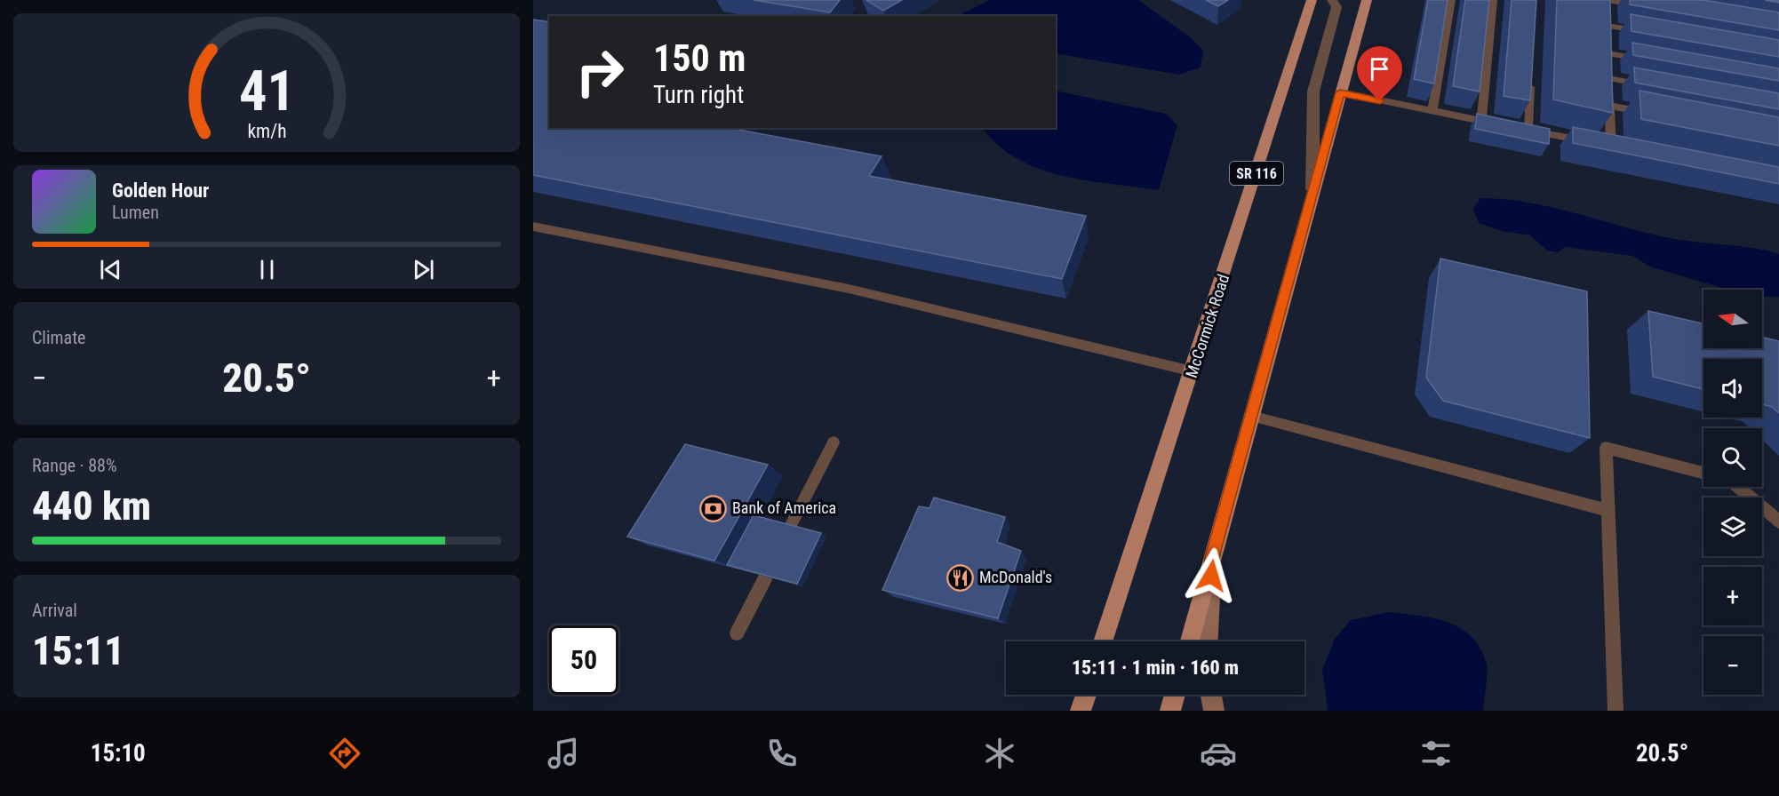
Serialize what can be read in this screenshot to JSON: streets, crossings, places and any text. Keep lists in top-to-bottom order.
{
  "streets": {
    "main road": ["SR 116", "McCormick Road"]
  },
  "places": {
    "bank": ["Bank of America"],
    "restaurant": ["McDonald's"]
  },
  "north": "left",
  "page": {
    "turn": ["150 m", "Turn right"],
    "song": ["Golden Hour", "Lumen"],
    "map_buttons": ["+", "−"],
    "tile": [
      "Climate",
      ["Range · 88%", "440 km"],
      ["Arrival", "15:11"]
    ],
    "heat": ["−", "20.5°", "+"],
    "limit": "50",
    "trip": "15:11 · 1 min · 160 m",
    "tabs": ["15:10", "20.5°"],
    "gauge": ["41", "km/h"]
  }
}
